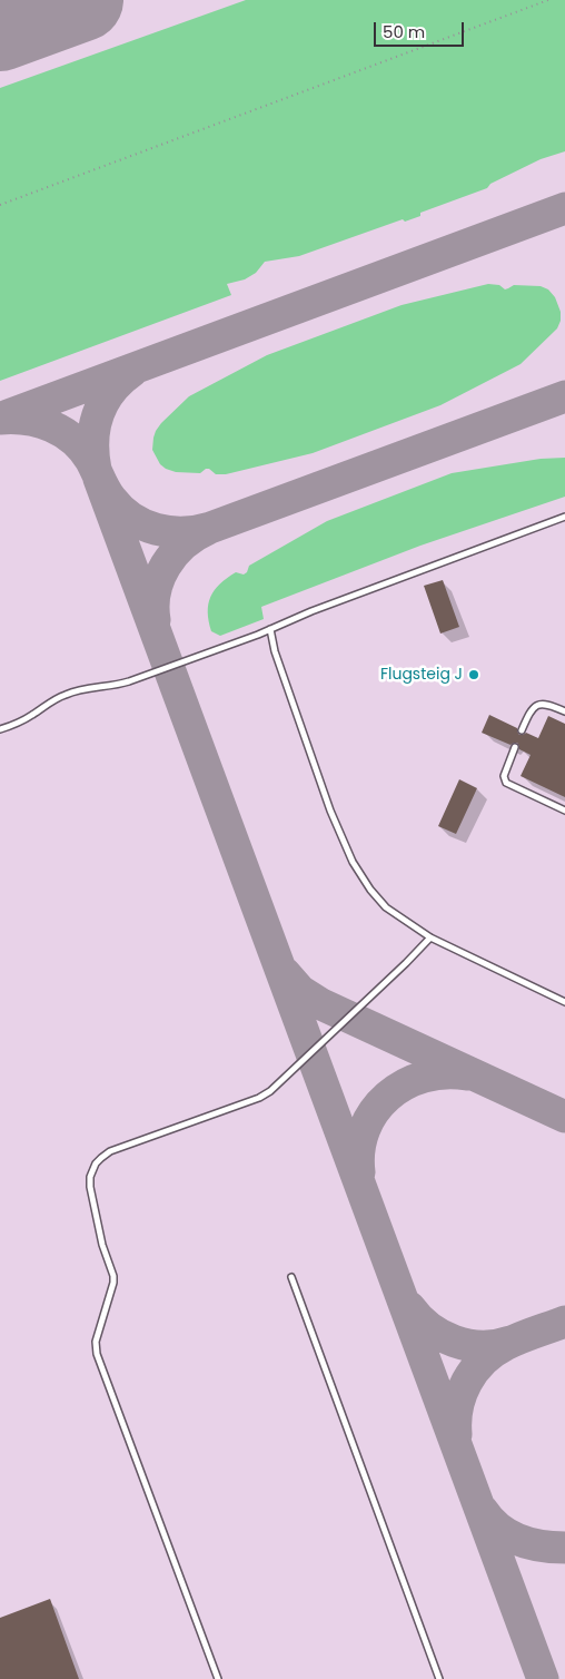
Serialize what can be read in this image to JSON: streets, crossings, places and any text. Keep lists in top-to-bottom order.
{
  "places": ["Flugsteig J"],
  "scale_bar": "50 m"
}
